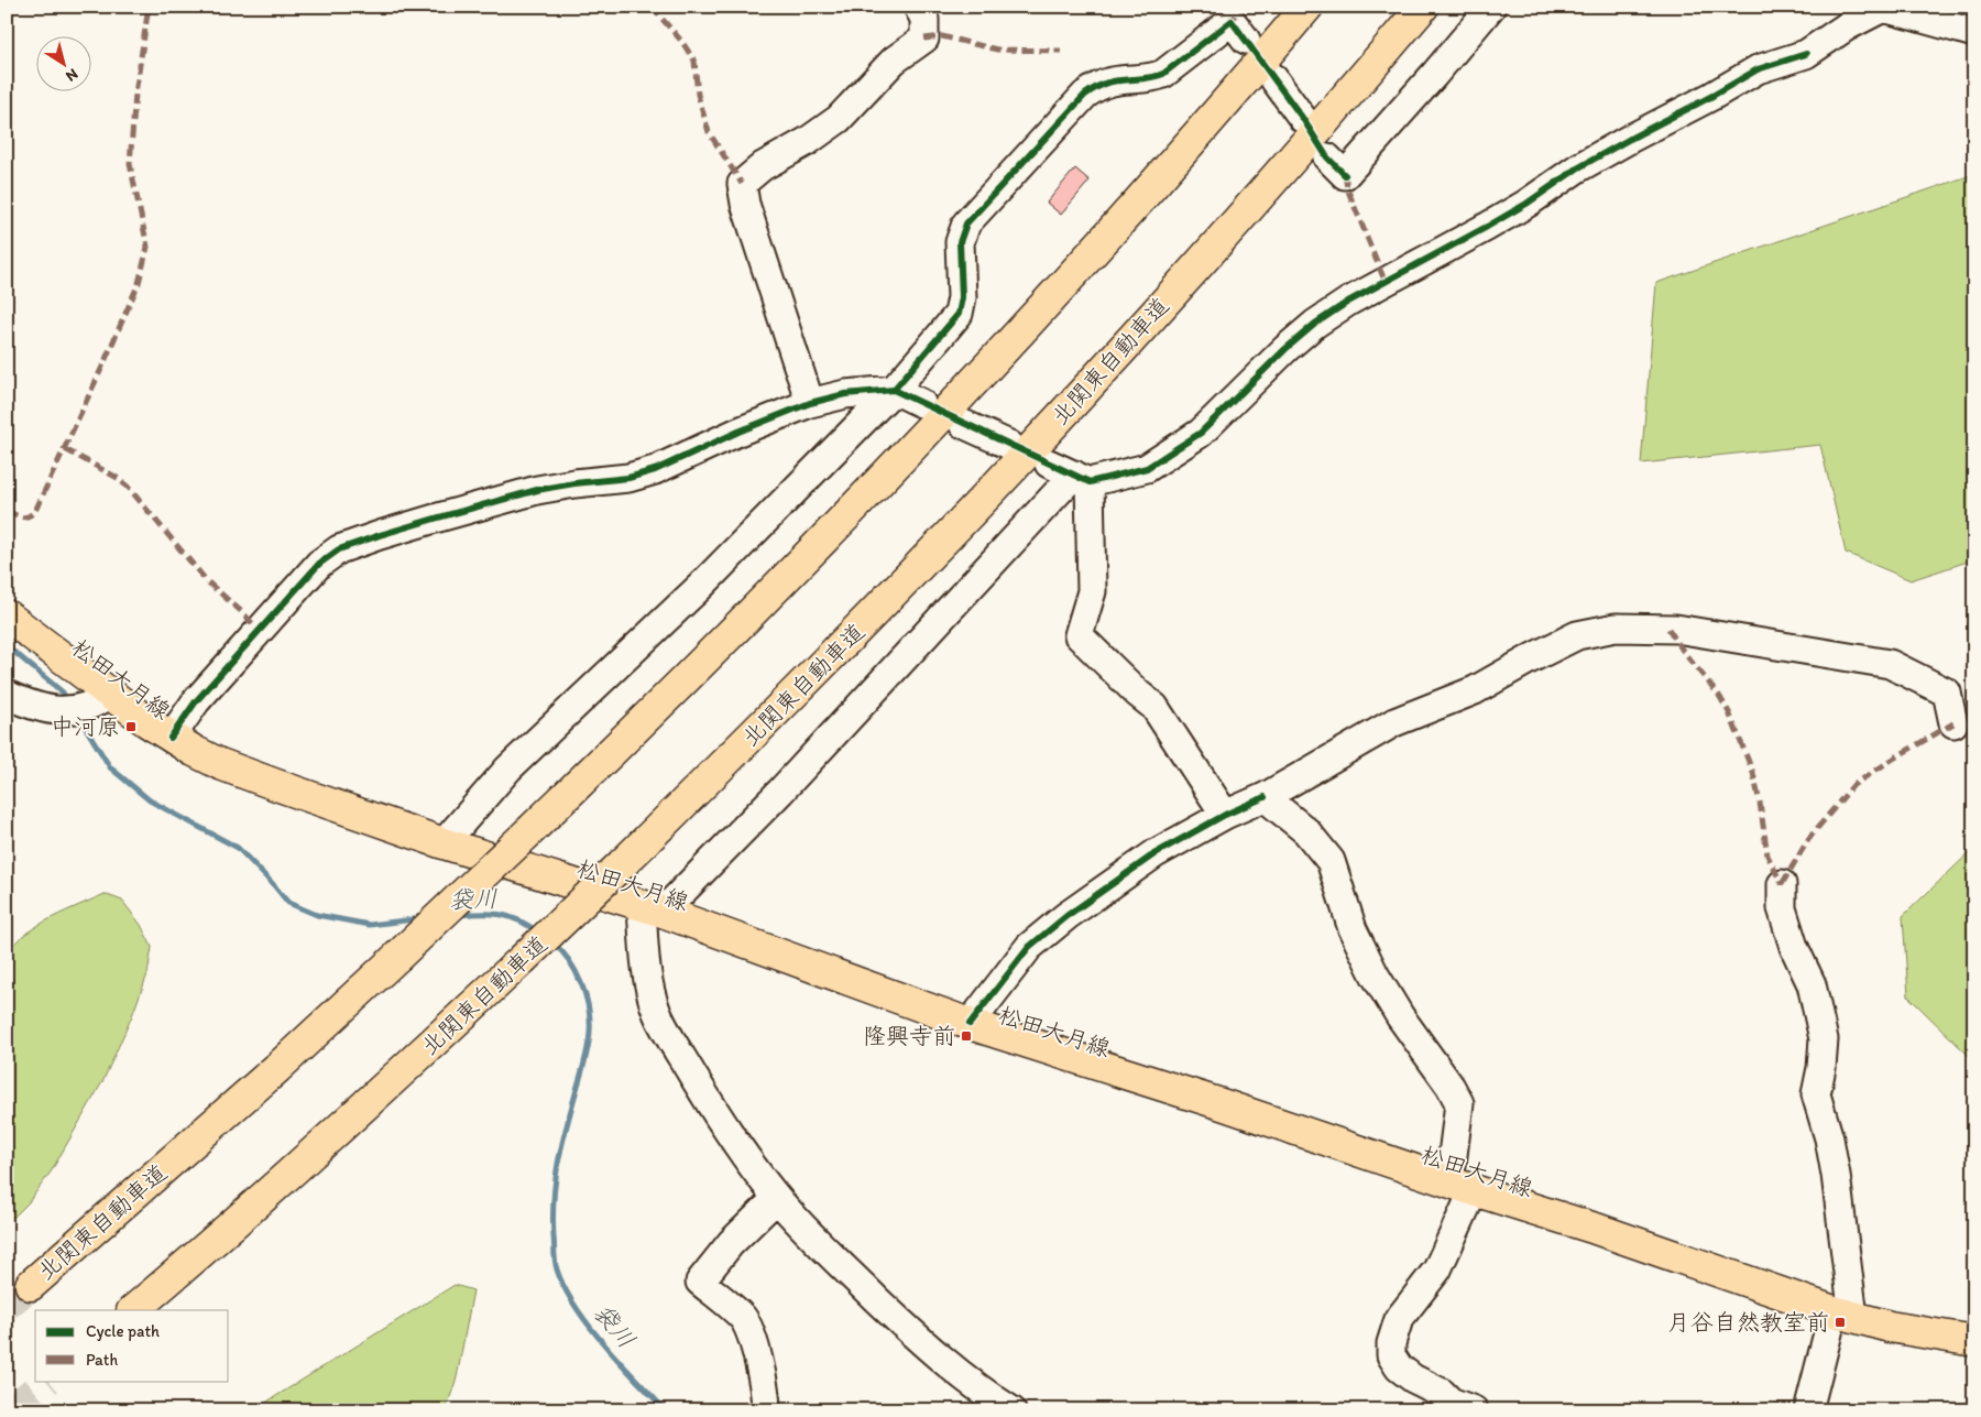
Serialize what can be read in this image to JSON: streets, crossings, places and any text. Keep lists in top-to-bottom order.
{
  "streets": {
    "main road": ["北関東自動車道", "松田大月線"]
  },
  "water": ["袋川"],
  "places": {
    "transit": ["中河原", "隆興寺前", "月谷自然教室前"]
  },
  "legend": ["Cycle path", "Path"],
  "north": "bottom right"
}
